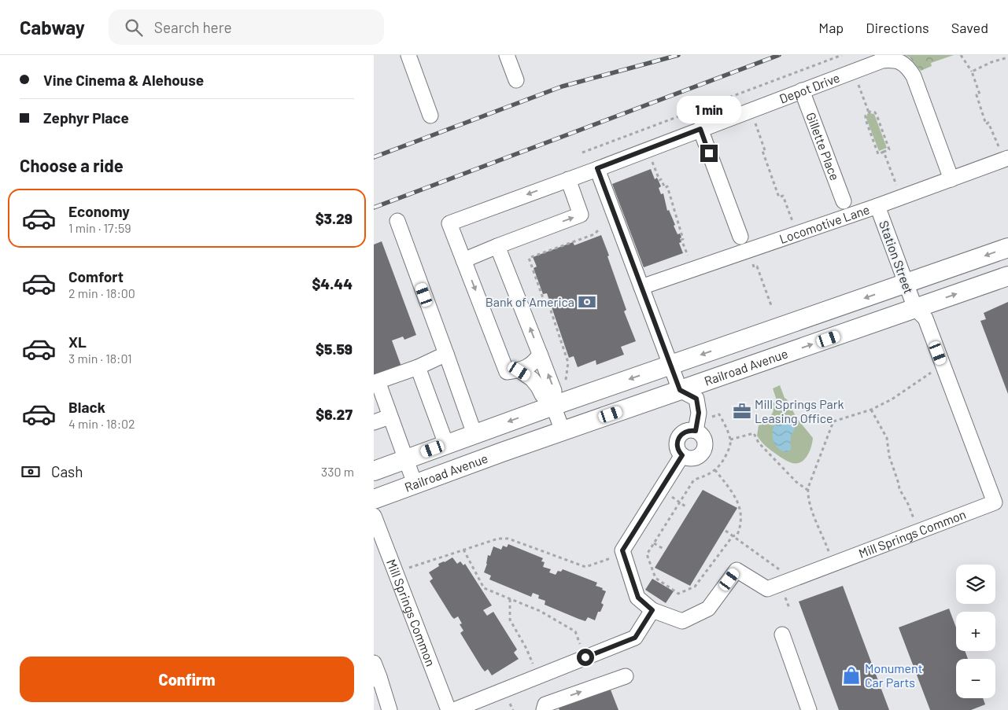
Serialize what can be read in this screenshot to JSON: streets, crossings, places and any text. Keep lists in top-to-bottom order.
{
  "streets": {
    "main road": ["Railroad Avenue"],
    "street": [
      "Depot Drive",
      "Gillette Place",
      "Locomotive Lane",
      "Station Street",
      "Mill Springs Common"
    ]
  },
  "crossings": [
    ["Depot Drive", "Gillette Place"],
    ["Depot Drive", "Locomotive Lane"],
    ["Locomotive Lane", "Station Street"],
    ["Station Street", "Railroad Avenue"],
    ["Station Street", "Mill Springs Common"],
    ["Railroad Avenue", "Mill Springs Common"]
  ],
  "places": {
    "bank": ["Bank of America"],
    "office": ["Mill Springs Park Leasing Office"],
    "shop": ["Monument Car Parts"]
  },
  "page": {
    "header": "Cabway",
    "search": "Search here",
    "nav": ["Map", "Directions", "Saved"],
    "banner": ["Vine Cinema & Alehouse", "Zephyr Place"],
    "bubble": "1 min",
    "heading": "Choose a ride",
    "list": [
      {
        "name": "Economy",
        "note": "1 min · 17:59",
        "value": "$3.29"
      },
      {
        "name": "Comfort",
        "note": "2 min · 18:00",
        "value": "$4.44"
      },
      {
        "name": "XL",
        "note": "3 min · 18:01",
        "value": "$5.59"
      },
      {
        "name": "Black",
        "note": "4 min · 18:02",
        "value": "$6.27"
      }
    ],
    "pay": ["Cash", "330 m"],
    "map_buttons": ["+", "−"],
    "buttons": "Confirm"
  }
}
